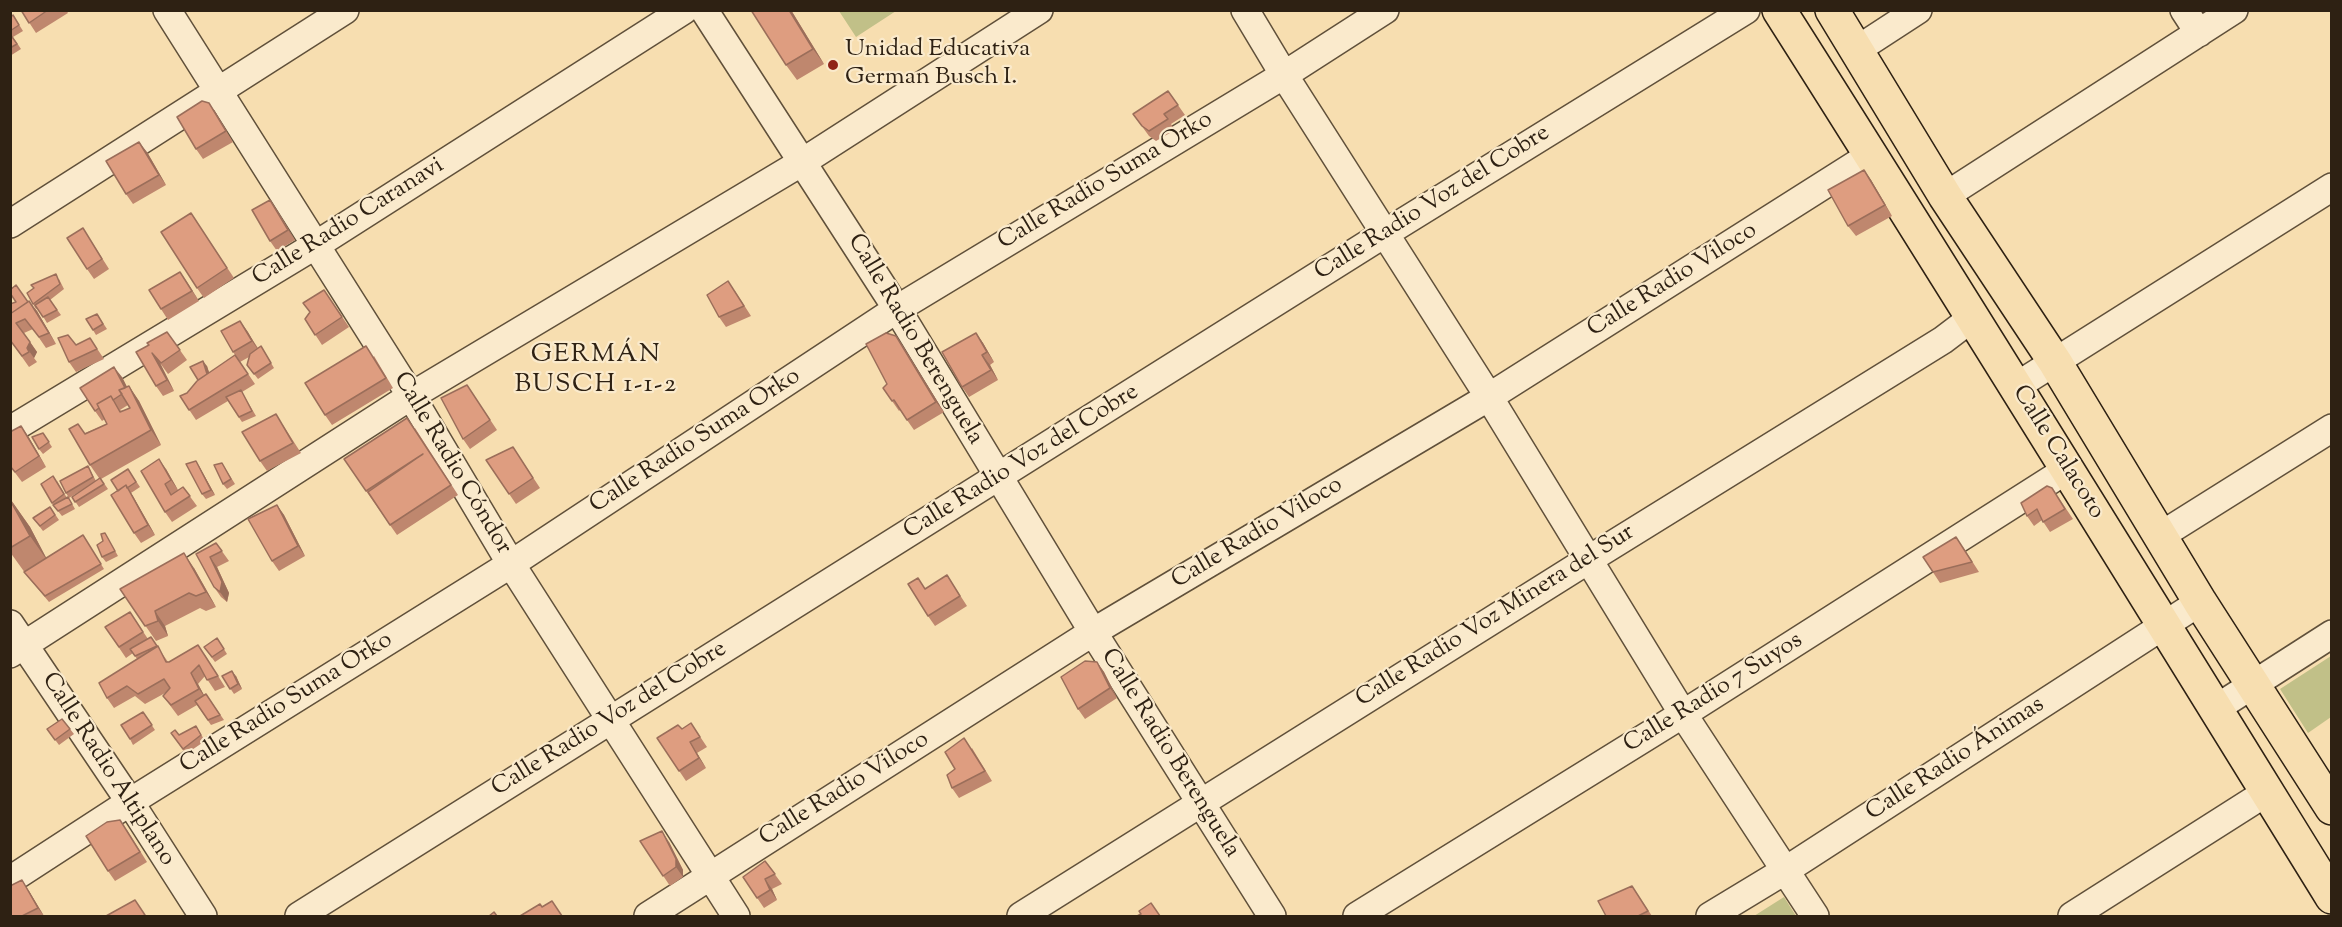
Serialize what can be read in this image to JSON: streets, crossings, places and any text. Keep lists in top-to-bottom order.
{
  "streets": {
    "main road": ["Calle Calacoto"],
    "street": [
      "Calle Radio Suma Orko",
      "Calle Radio Voz del Cobre",
      "Calle Radio Caranavi",
      "Calle Radio Viloco",
      "Calle Radio Berenguela",
      "Calle Radio Cóndor",
      "Calle Radio Voz Minera del Sur",
      "Calle Radio 7 Suyos",
      "Calle Radio Ánimas",
      "Calle Radio Altiplano"
    ]
  },
  "crossings": [
    ["Calle Radio Suma Orko", "Calle Radio Berenguela"],
    ["Calle Radio Suma Orko", "Calle Radio Cóndor"],
    ["Calle Radio Suma Orko", "Calle Radio Altiplano"],
    ["Calle Radio Voz del Cobre", "Calle Radio Berenguela"],
    ["Calle Radio Voz del Cobre", "Calle Radio Cóndor"],
    ["Calle Radio Caranavi", "Calle Radio Cóndor"],
    ["Calle Radio Viloco", "Calle Radio Berenguela"],
    ["Calle Radio Viloco", "Calle Calacoto"],
    ["Calle Radio Viloco", "Calle Radio Cóndor"],
    ["Calle Radio Berenguela", "Calle Radio Voz Minera del Sur"],
    ["Calle Calacoto", "Calle Radio Voz Minera del Sur"],
    ["Calle Calacoto", "Calle Radio 7 Suyos"],
    ["Calle Calacoto", "Calle Radio Ánimas"]
  ],
  "districts": ["GERMÁN BUSCH 1-1-2"],
  "places": ["Unidad Educativa German Busch I."]
}
